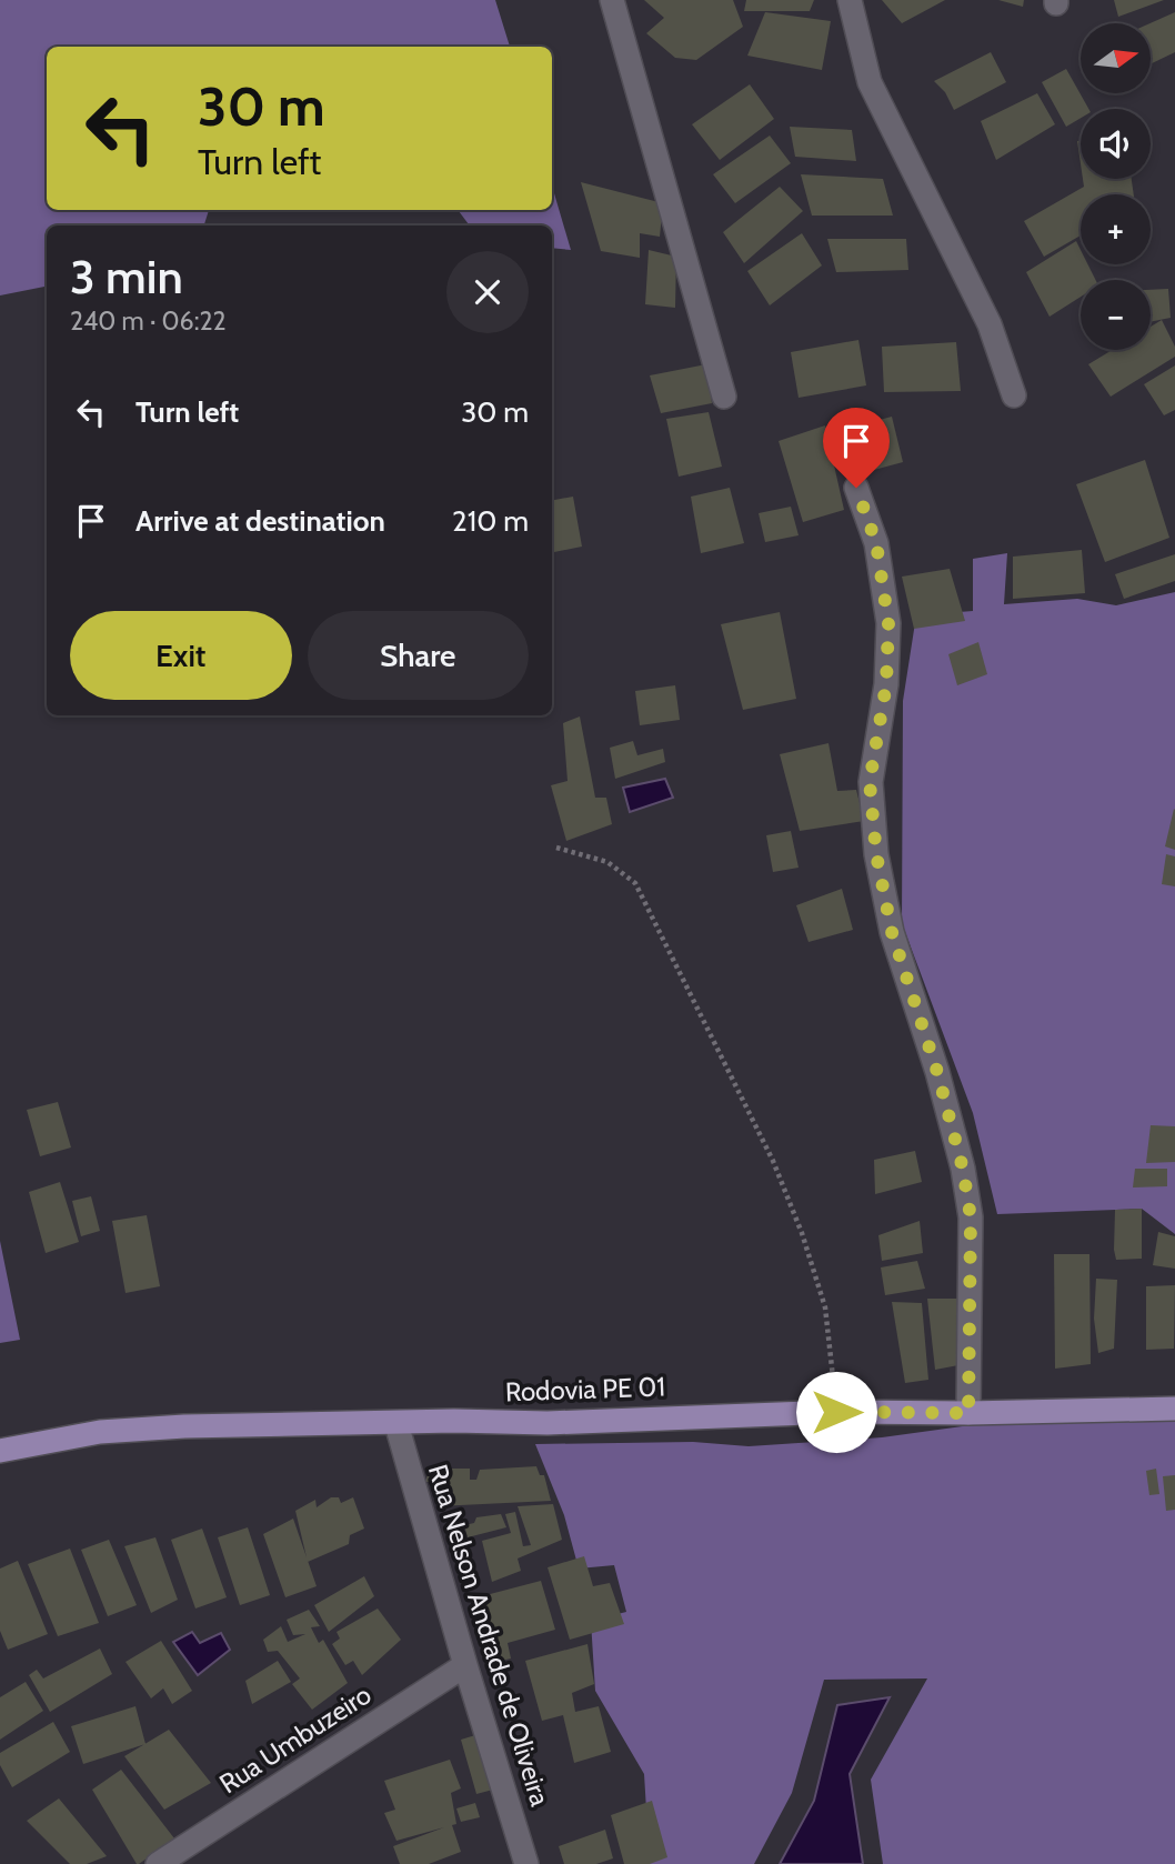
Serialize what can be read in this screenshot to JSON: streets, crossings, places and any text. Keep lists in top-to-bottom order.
{
  "streets": {
    "main road": ["Rodovia PE 01"],
    "street": ["Rua Nelson Andrade de Oliveira", "Rua Umbuzeiro"]
  },
  "crossings": [
    ["Rodovia PE 01", "Rua Nelson Andrade de Oliveira"],
    ["Rua Nelson Andrade de Oliveira", "Rua Umbuzeiro"]
  ],
  "north": "right",
  "page": {
    "map_buttons": ["+", "−"],
    "turn": ["30 m", "Turn left"],
    "heading": ["3 min", "240 m · 06:22"],
    "list": [
      {
        "name": "Turn left",
        "value": "30 m"
      },
      {
        "name": "Arrive at destination",
        "value": "210 m"
      }
    ],
    "buttons": ["Exit", "Share"]
  }
}
